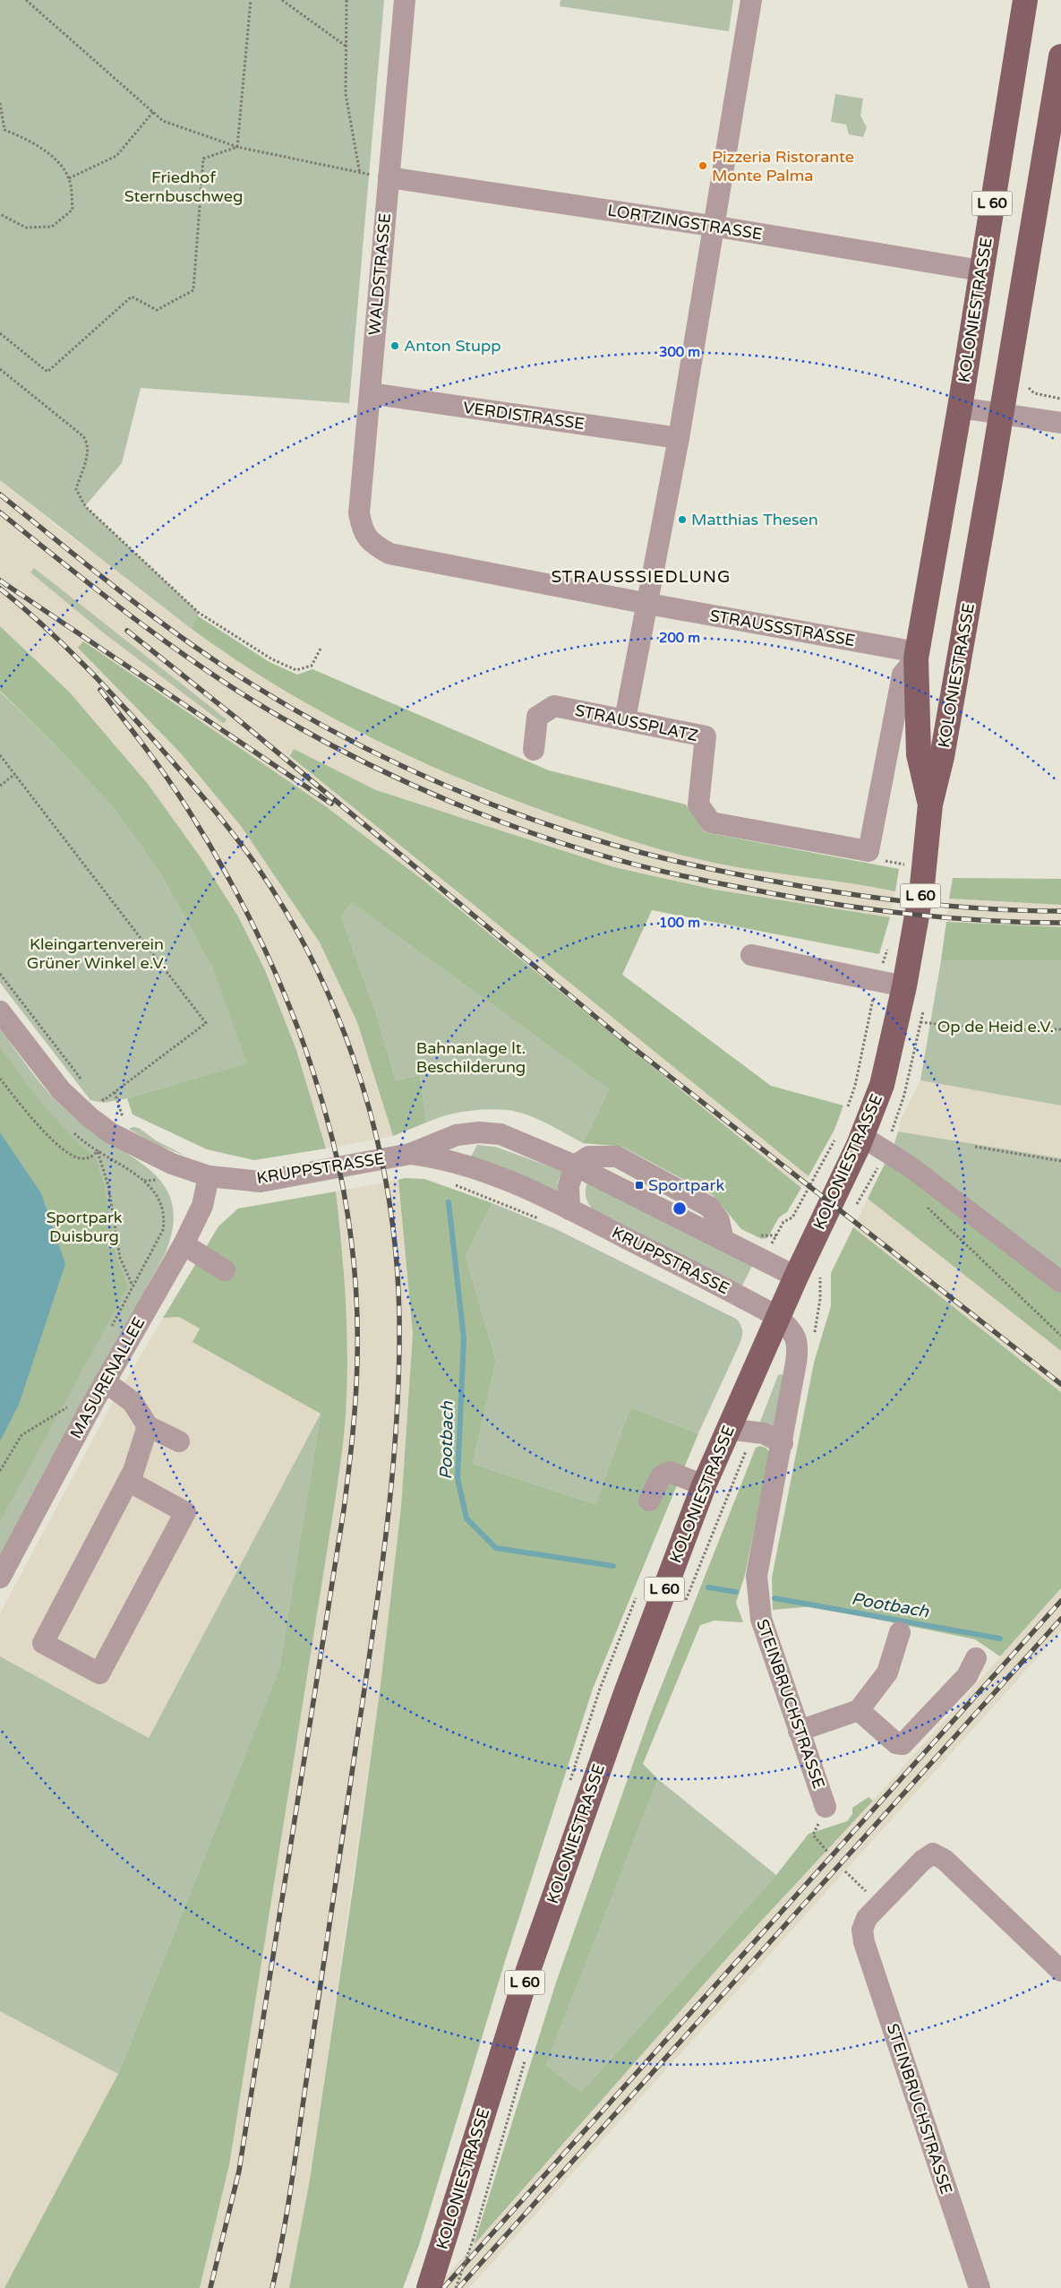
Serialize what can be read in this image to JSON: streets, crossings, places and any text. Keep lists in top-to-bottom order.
{
  "streets": {
    "main road": ["L 60", "KOLONIESTRASSE"],
    "street": [
      "LORTZINGSTRASSE",
      "WALDSTRASSE",
      "VERDISTRASSE",
      "STRAUSSSTRASSE",
      "STRAUSSPLATZ",
      "KRUPPSTRASSE",
      "MASURENALLEE",
      "STEINBRUCHSTRASSE"
    ]
  },
  "crossings": [
    ["LORTZINGSTRASSE", "WALDSTRASSE"],
    ["LORTZINGSTRASSE", "KOLONIESTRASSE"],
    ["WALDSTRASSE", "VERDISTRASSE"],
    ["WALDSTRASSE", "STRAUSSSTRASSE"],
    ["KOLONIESTRASSE", "STRAUSSSTRASSE"],
    ["KOLONIESTRASSE", "STRAUSSPLATZ"],
    ["KOLONIESTRASSE", "KRUPPSTRASSE"],
    ["KOLONIESTRASSE", "STEINBRUCHSTRASSE"],
    ["KRUPPSTRASSE", "MASURENALLEE"],
    ["KRUPPSTRASSE", "STEINBRUCHSTRASSE"]
  ],
  "districts": ["STRAUSSSIEDLUNG"],
  "water": ["Pootbach"],
  "parks": [
    "Friedhof Sternbuschweg",
    "Kleingartenverein Grüner Winkel e.V.",
    "Op de Heid e.V.",
    "Bahnanlage lt. Beschilderung",
    "Sportpark Duisburg"
  ],
  "places": {
    "other": ["Pizzeria Ristorante Monte Palma", "Anton Stupp", "Matthias Thesen"],
    "transit": ["Sportpark"]
  },
  "rings": ["300 m", "200 m", "100 m"]
}
